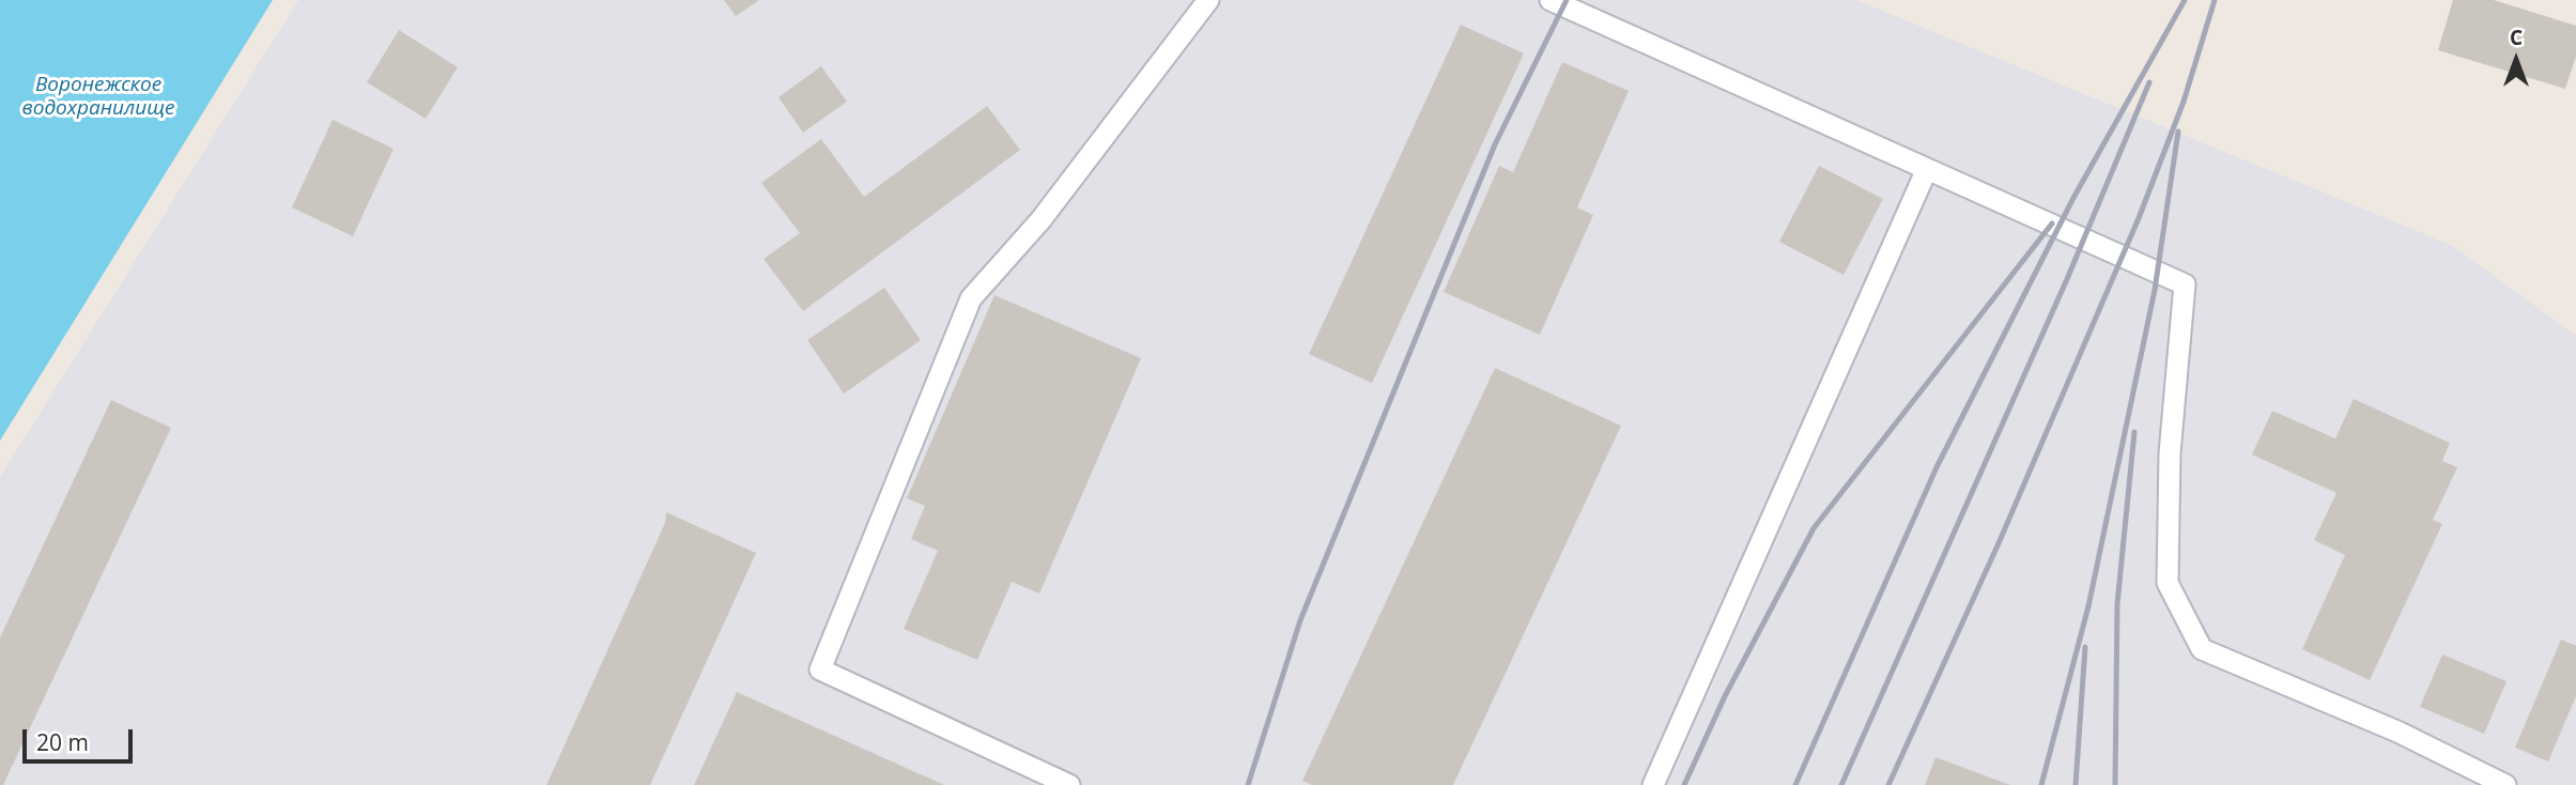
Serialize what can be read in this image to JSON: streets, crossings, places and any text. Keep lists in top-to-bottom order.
{
  "water": ["Воронежское водохранилище"],
  "scale_bar": "20 m",
  "north": "top"
}
